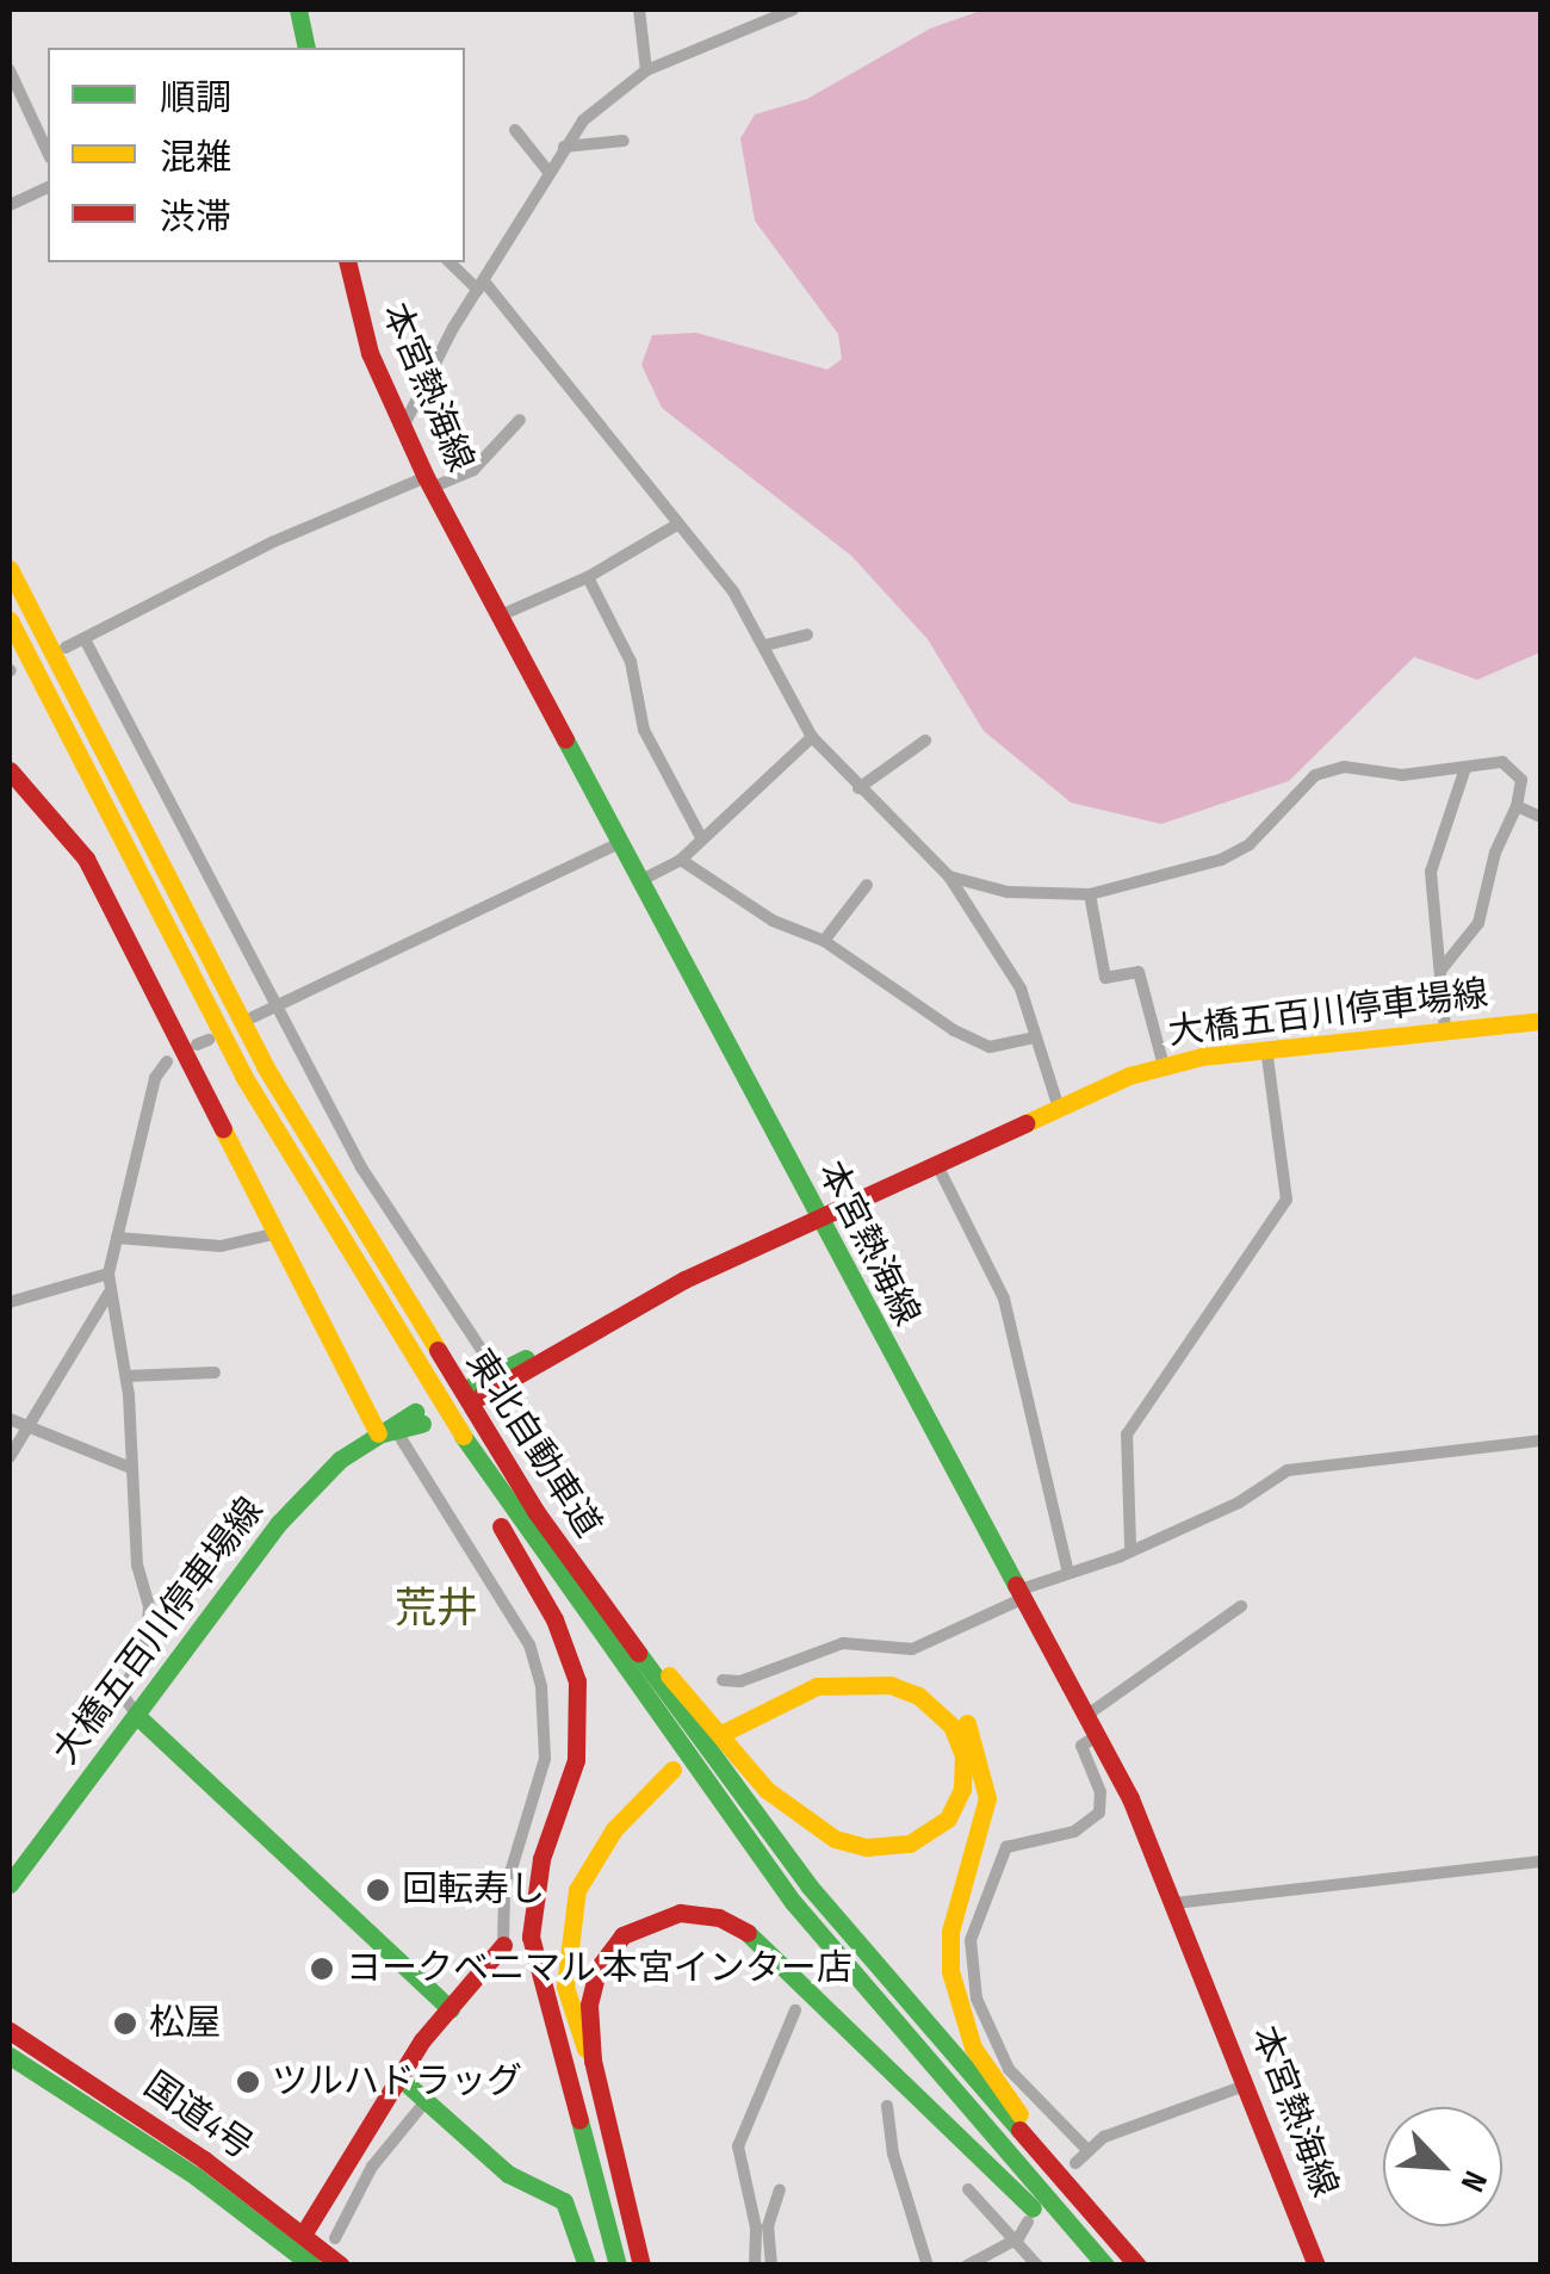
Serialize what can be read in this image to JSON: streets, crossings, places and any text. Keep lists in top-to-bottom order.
{
  "streets": {
    "main road": [
      "本宮熱海線",
      "大橋五百川停車場線",
      "東北自動車道",
      "国道4号"
    ]
  },
  "crossings": [
    ["本宮熱海線", "大橋五百川停車場線"]
  ],
  "districts": ["荒井"],
  "places": [
    "回転寿し",
    "ヨークベニマル 本宮インター店",
    "松屋",
    "ツルハドラッグ"
  ],
  "legend": ["順調", "混雑", "渋滞"],
  "north": "bottom right"
}
